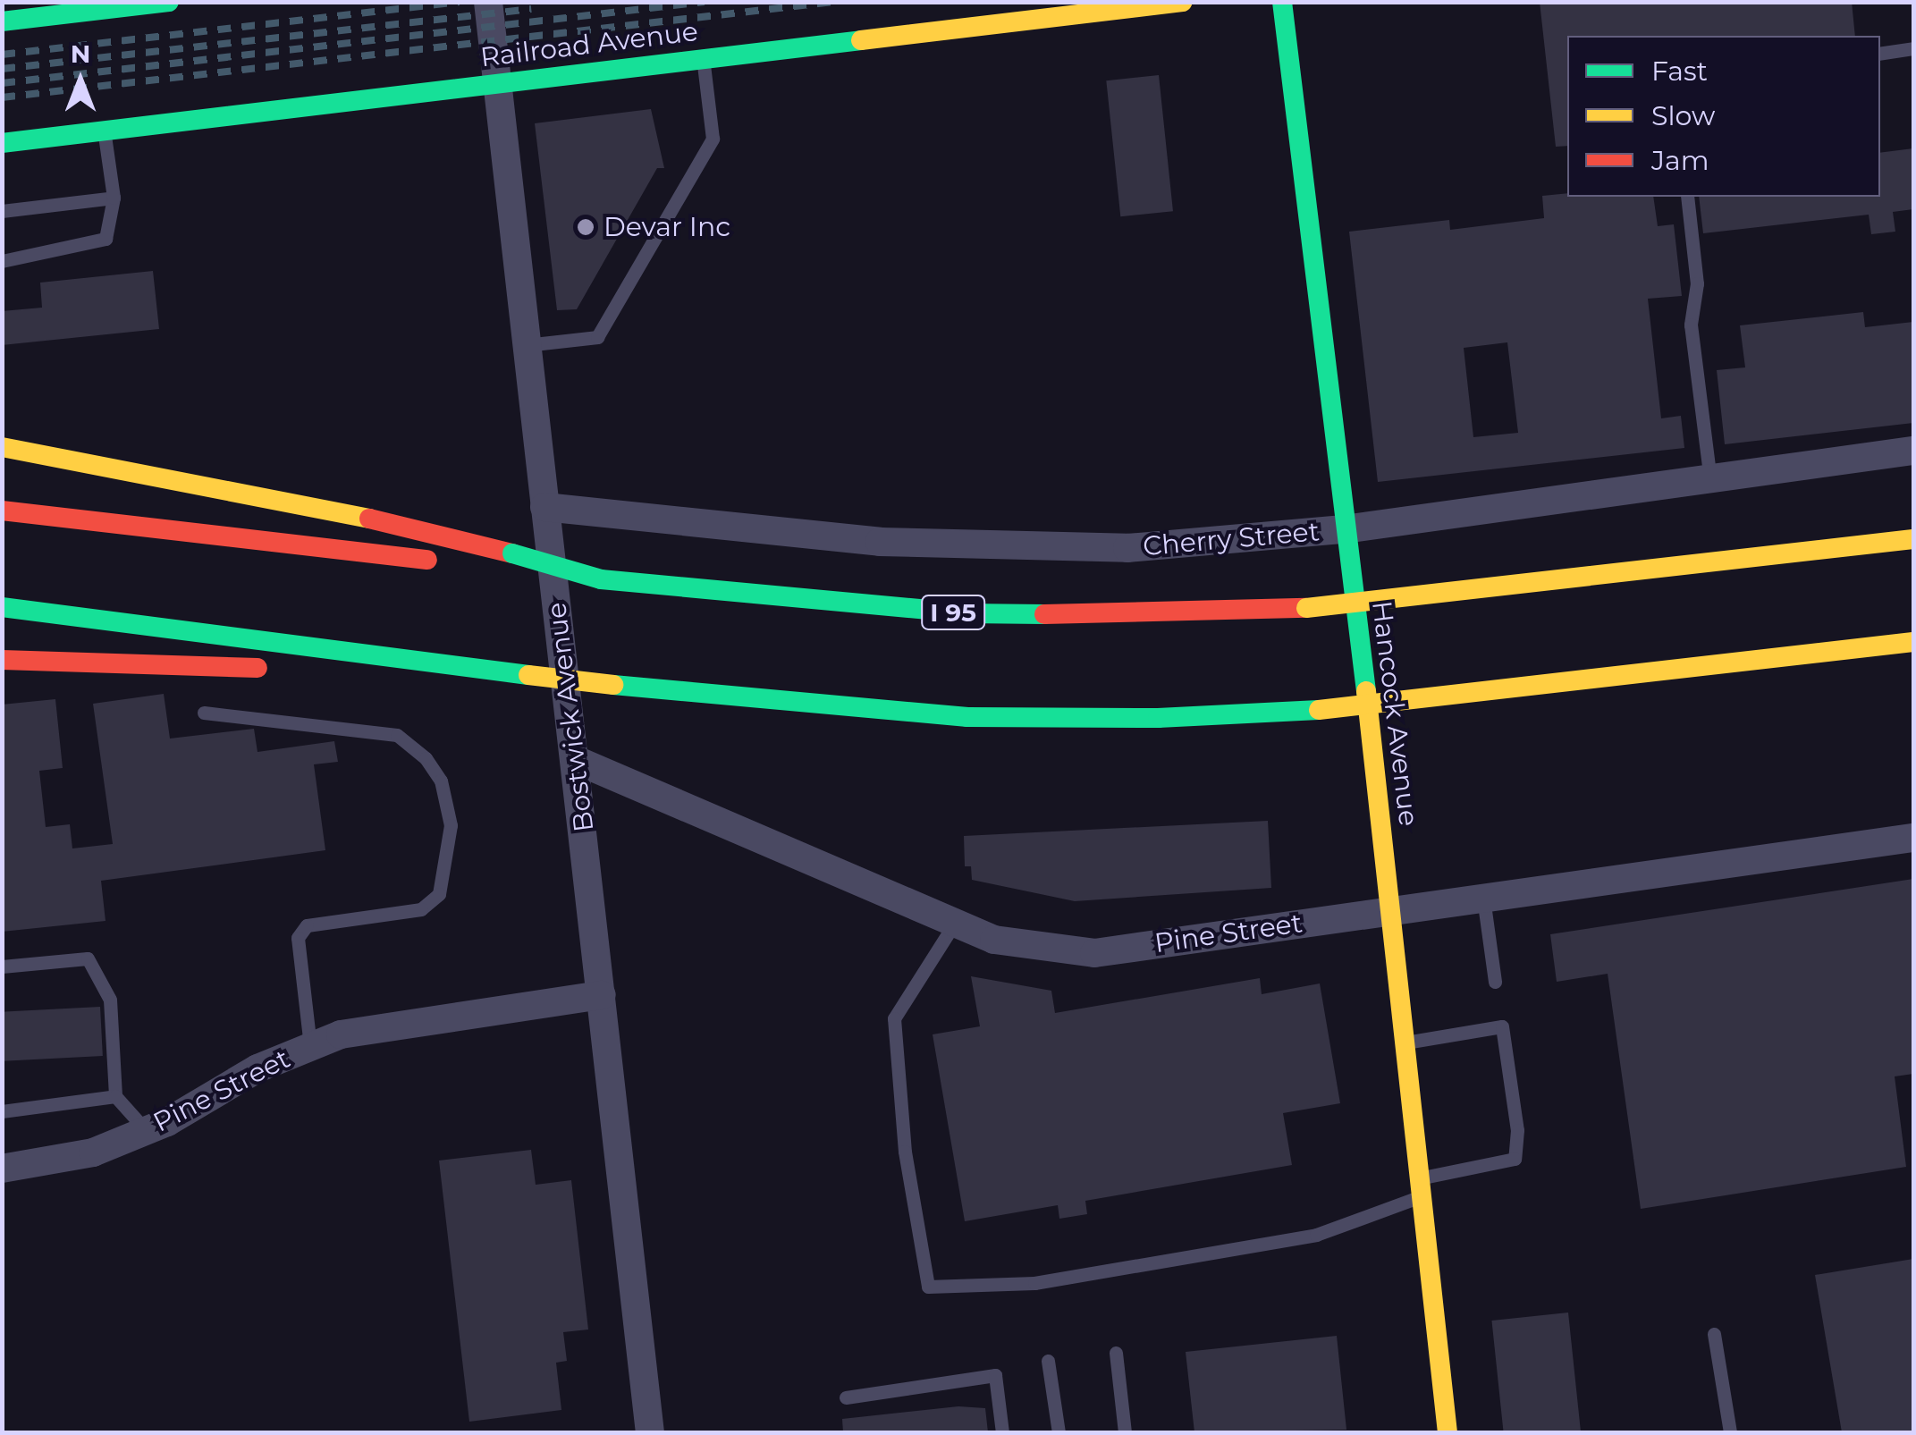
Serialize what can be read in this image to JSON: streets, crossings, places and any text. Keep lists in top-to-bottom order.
{
  "streets": {
    "main road": ["Railroad Avenue", "I 95", "Hancock Avenue"],
    "street": ["Cherry Street", "Bostwick Avenue", "Pine Street"]
  },
  "crossings": [
    ["Railroad Avenue", "Bostwick Avenue"],
    ["Cherry Street", "Hancock Avenue"],
    ["Cherry Street", "Bostwick Avenue"],
    ["Hancock Avenue", "Pine Street"],
    ["Bostwick Avenue", "Pine Street"]
  ],
  "places": ["Devar Inc"],
  "legend": ["Fast", "Slow", "Jam"],
  "north": "top"
}
